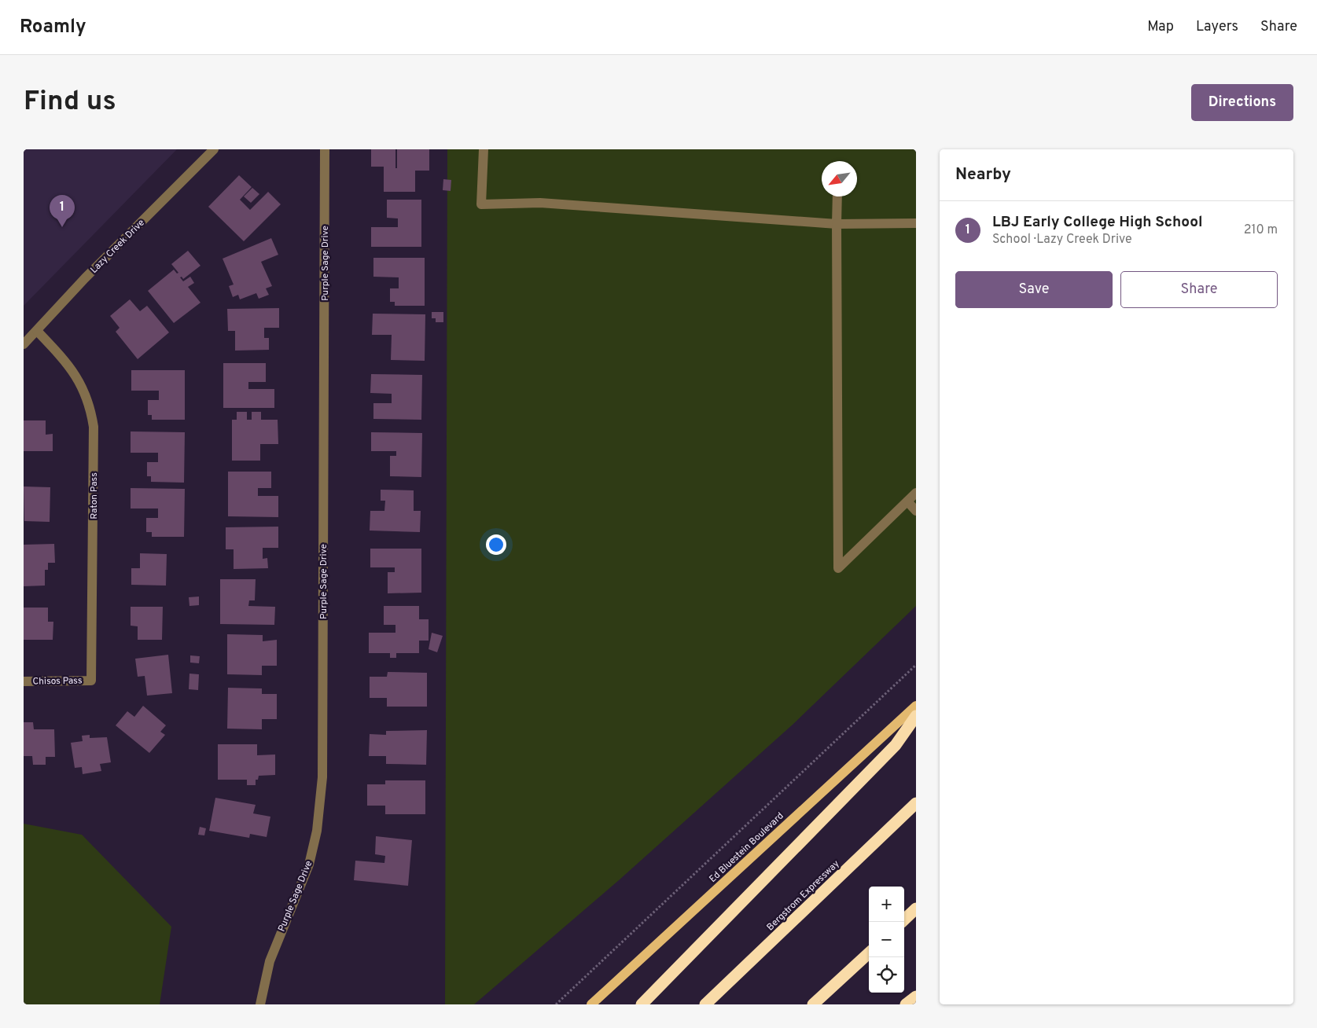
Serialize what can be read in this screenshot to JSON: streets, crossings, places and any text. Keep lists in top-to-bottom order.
{
  "streets": {
    "highway": ["Bergstrom Expressway"],
    "main road": ["Ed Bluestein Boulevard"],
    "street": [
      "Lazy Creek Drive",
      "Purple Sage Drive",
      "Raton Pass",
      "Chisos Pass"
    ]
  },
  "crossings": [
    ["Lazy Creek Drive", "Raton Pass"],
    ["Raton Pass", "Chisos Pass"]
  ],
  "north": "bottom left",
  "page": {
    "header": "Roamly",
    "nav": ["Map", "Layers", "Share"],
    "buttons": [
      "Directions",
      ["Save", "Share"]
    ],
    "title": "Find us",
    "heading": "Nearby",
    "pins": "1",
    "list": [
      {
        "mark": "1",
        "name": "LBJ Early College High School",
        "note": "School · Lazy Creek Drive",
        "value": "210 m"
      }
    ],
    "map_buttons": ["+", "−"]
  }
}
